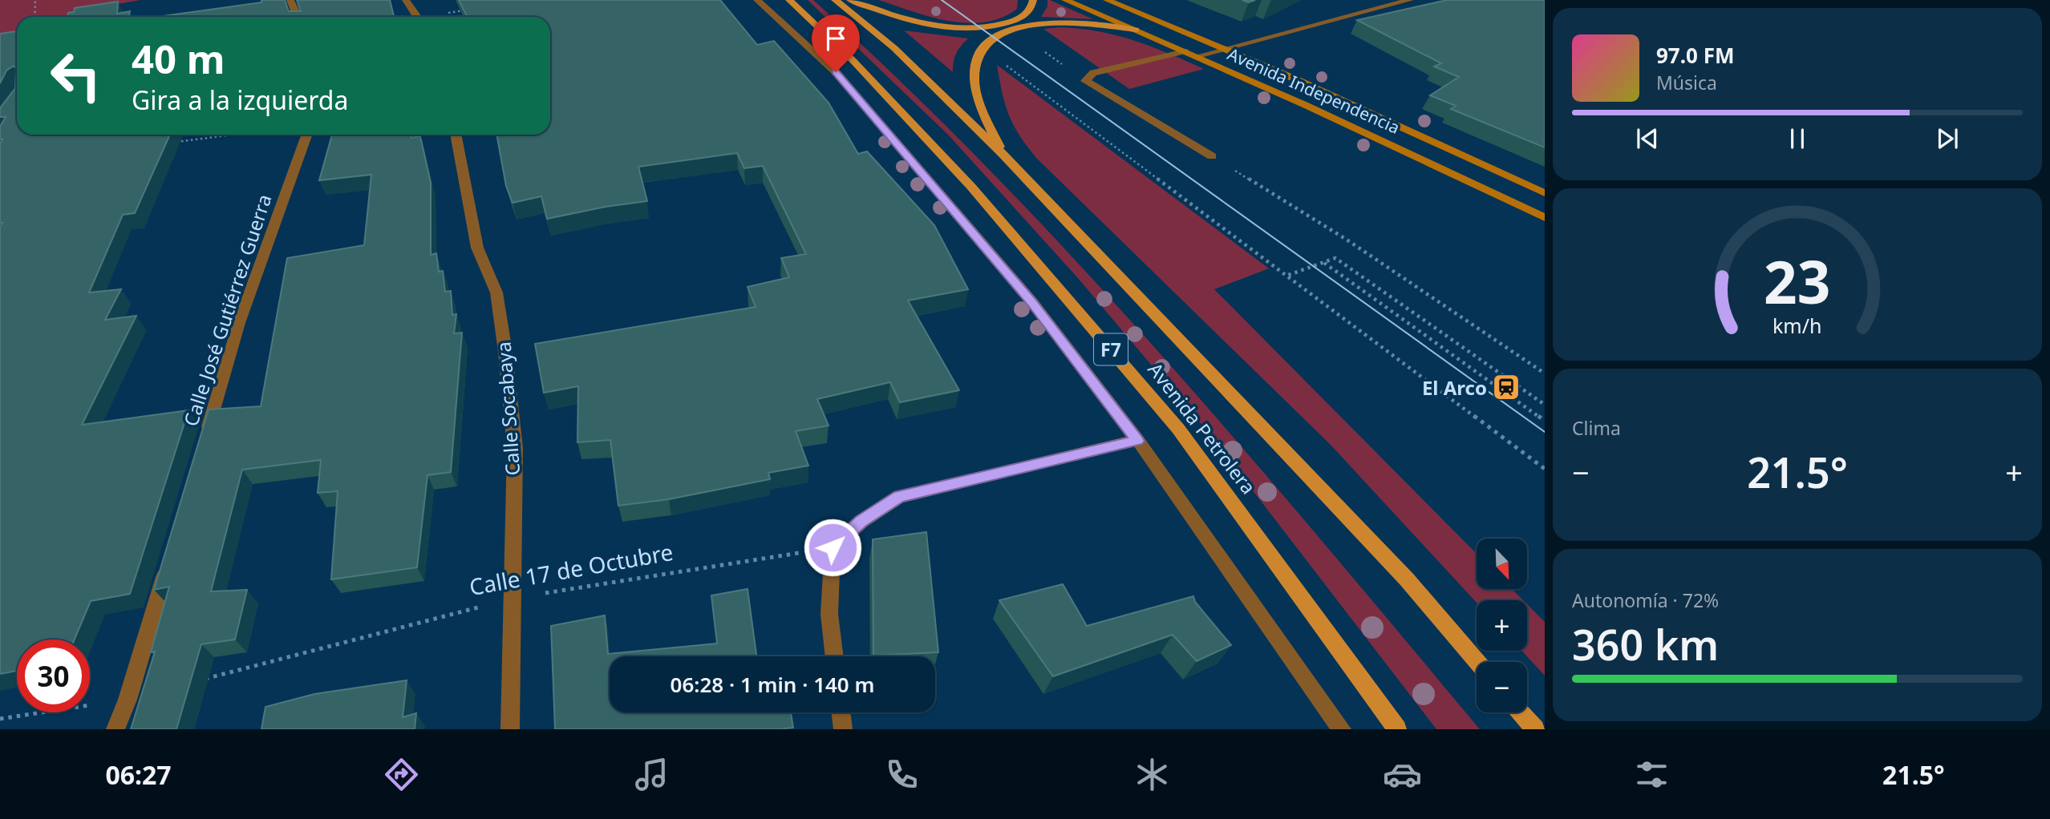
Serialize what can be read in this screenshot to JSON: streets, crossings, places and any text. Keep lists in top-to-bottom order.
{
  "streets": {
    "main road": ["Avenida Independencia", "F7", "Avenida Petrolera"],
    "street": ["Calle José Gutiérrez Guerra", "Calle Socabaya"],
    "path": ["Calle 17 de Octubre"]
  },
  "crossings": [
    ["Calle Socabaya", "Calle 17 de Octubre"]
  ],
  "places": {
    "station": ["El Arco"]
  },
  "north": "bottom right",
  "page": {
    "turn": ["40 m", "Gira a la izquierda"],
    "song": ["97.0 FM", "Música"],
    "tile": [
      "Clima",
      ["Autonomía · 72%", "360 km"]
    ],
    "heat": ["−", "21.5°", "+"],
    "map_buttons": ["+", "−"],
    "limit": "30",
    "trip": "06:28 · 1 min · 140 m",
    "tabs": ["06:27", "21.5°"],
    "gauge": ["23", "km/h"]
  }
}
